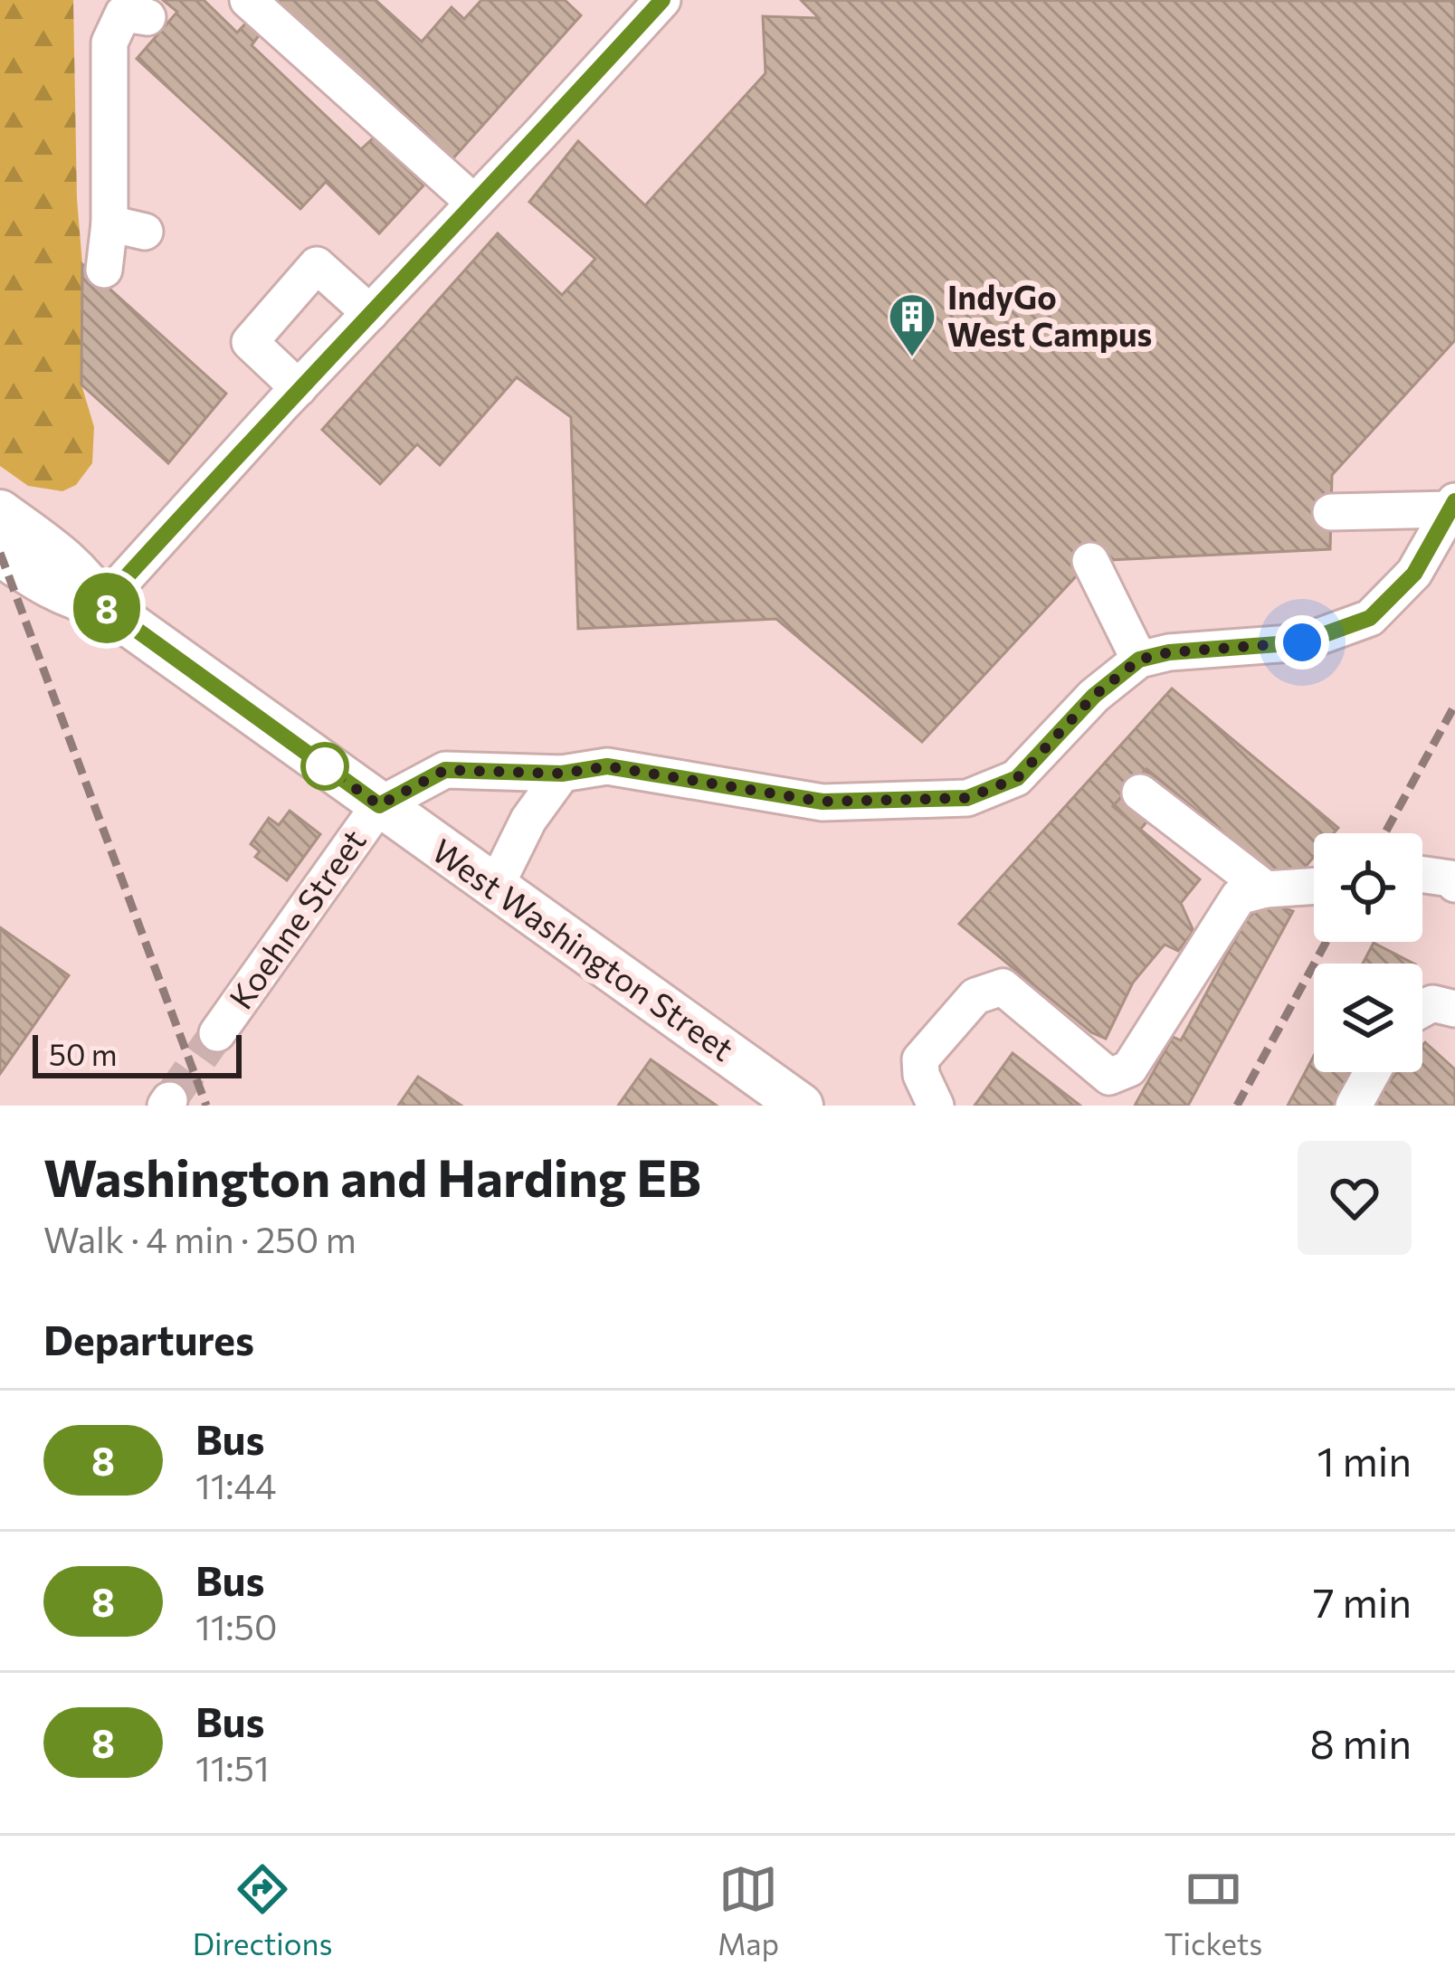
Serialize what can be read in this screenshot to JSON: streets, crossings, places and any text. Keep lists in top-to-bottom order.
{
  "streets": {
    "main road": ["West Washington Street"],
    "street": ["Koehne Street"]
  },
  "crossings": [
    ["Koehne Street", "West Washington Street"]
  ],
  "places": {
    "building": ["IndyGo West Campus"]
  },
  "lines": ["bus line 8"],
  "scale_bar": "50 m",
  "page": {
    "on_map": "8",
    "scale": "50 m",
    "heading": [
      ["Washington and Harding EB", "Walk · 4 min · 250 m"],
      "Departures"
    ],
    "list": [
      {
        "mark": "8",
        "name": "Bus",
        "note": "11:44",
        "value": "1 min"
      },
      {
        "mark": "8",
        "name": "Bus",
        "note": "11:50",
        "value": "7 min"
      },
      {
        "mark": "8",
        "name": "Bus",
        "note": "11:51",
        "value": "8 min"
      }
    ],
    "tabs": ["Directions", "Map", "Tickets"]
  }
}
